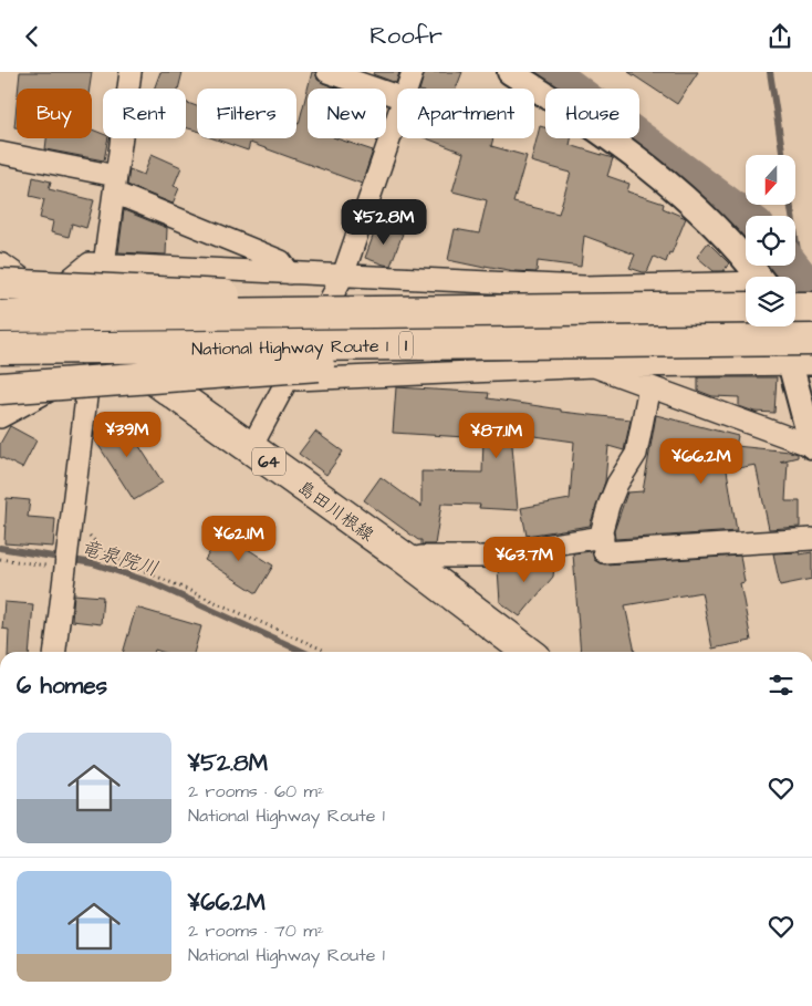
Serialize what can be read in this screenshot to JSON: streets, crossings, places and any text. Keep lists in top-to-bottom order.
{
  "streets": {
    "main road": [
      "1",
      "National Highway Route 1",
      "64",
      "島田川根線"
    ]
  },
  "water": ["竜泉院川"],
  "north": "bottom",
  "page": {
    "header": "Roofr",
    "chip": [
      "Buy",
      "Rent",
      "Filters",
      "New",
      "Apartment",
      "House"
    ],
    "price": [
      "¥52.8M",
      "¥39M",
      "¥87.1M",
      "¥66.2M",
      "¥62.1M",
      "¥63.7M"
    ],
    "heading": "6 homes",
    "list": [
      {
        "name": "¥52.8M",
        "note": "2 rooms · 60 m² · National Highway Route 1"
      },
      {
        "name": "¥66.2M",
        "note": "2 rooms · 70 m² · National Highway Route 1"
      }
    ]
  }
}
